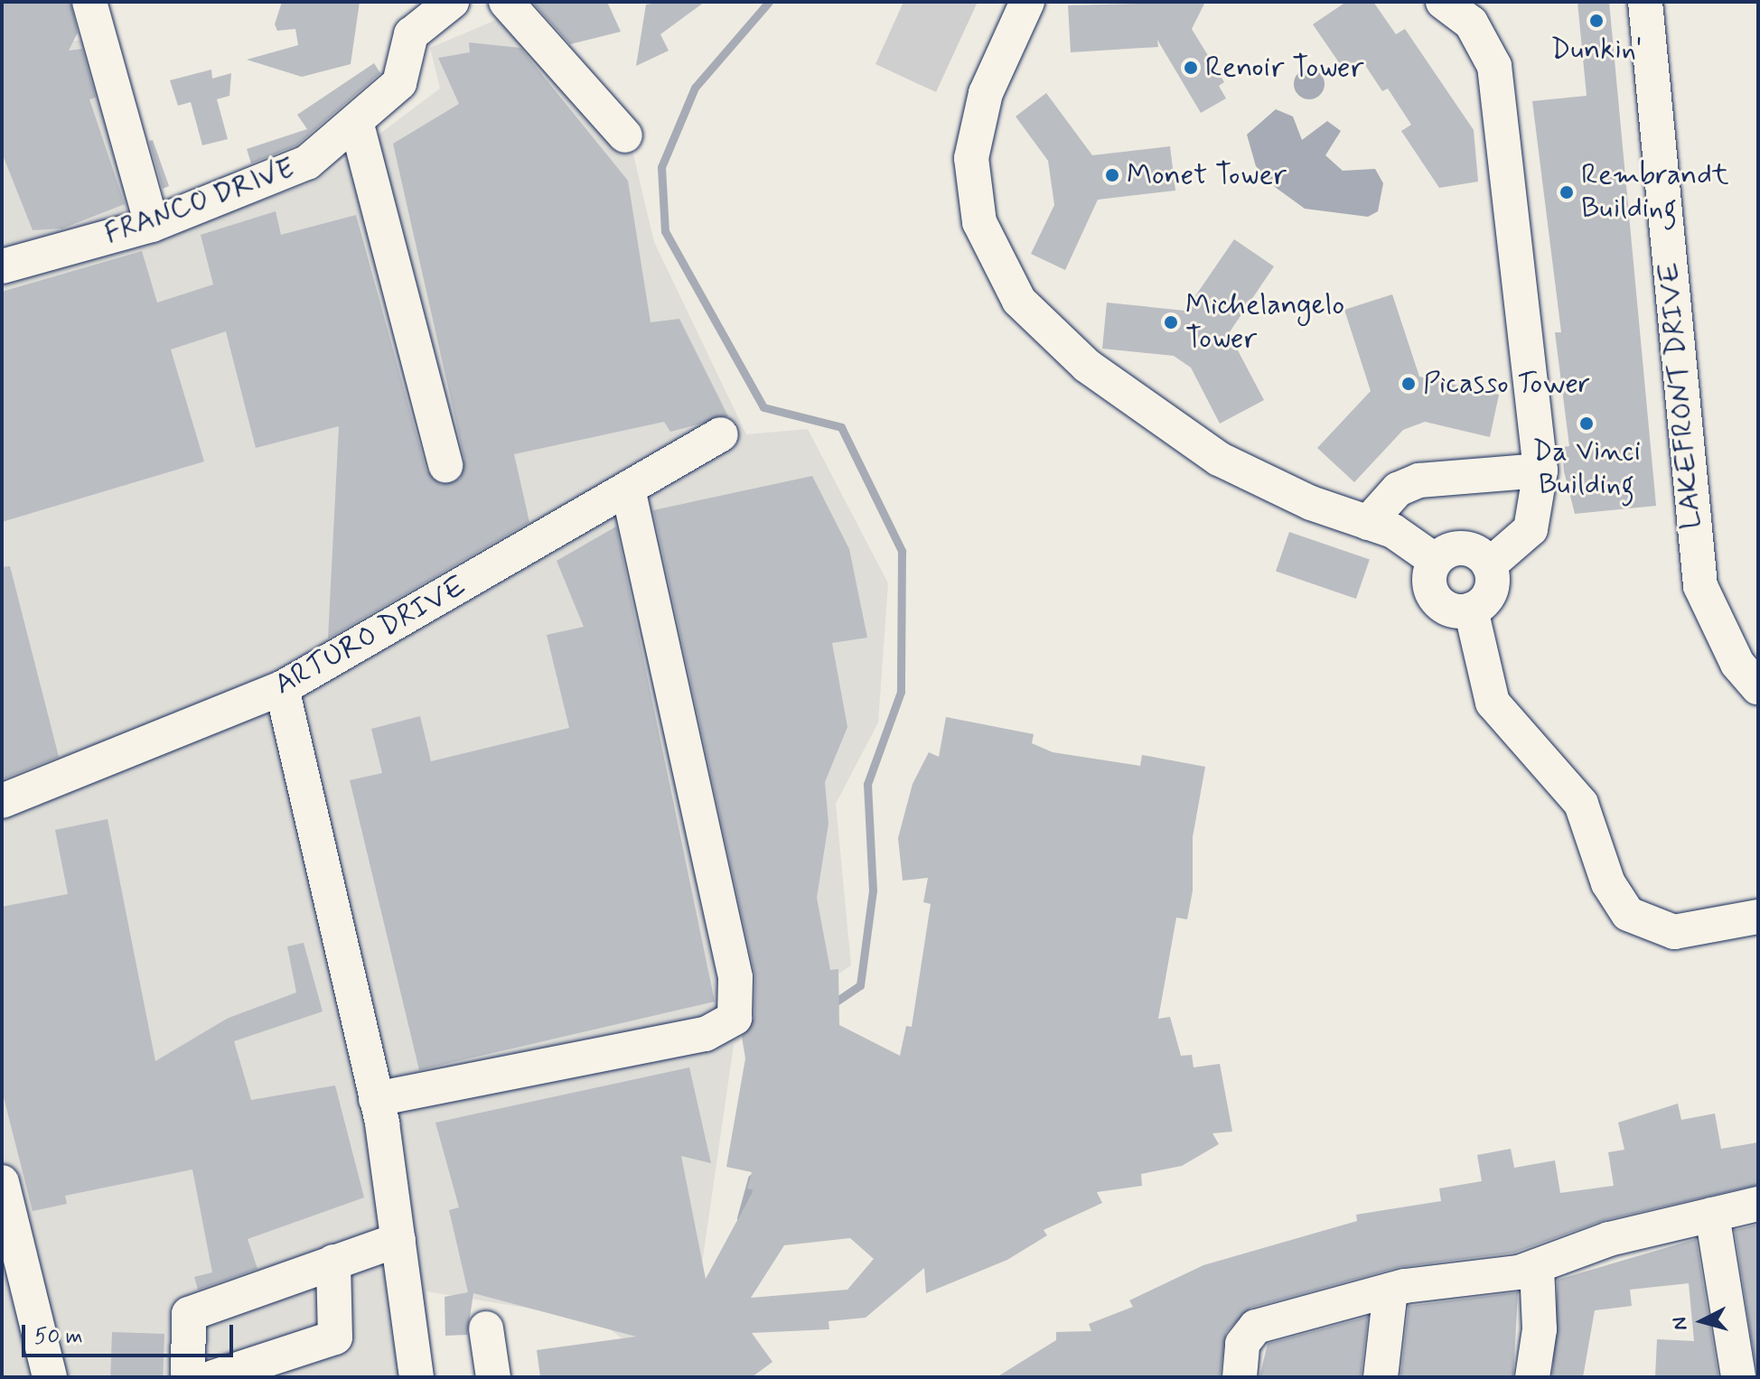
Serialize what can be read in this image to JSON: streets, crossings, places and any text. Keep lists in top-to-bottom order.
{
  "streets": {
    "street": ["FRANCO DRIVE", "LAKEFRONT DRIVE", "ARTURO DRIVE"]
  },
  "places": [
    "Dunkin'",
    "Renoir Tower",
    "Monet Tower",
    "Rembrandt Building",
    "Michelangelo Tower",
    "Picasso Tower",
    "Da Vinci Building"
  ],
  "scale_bar": "50 m",
  "north": "left"
}
